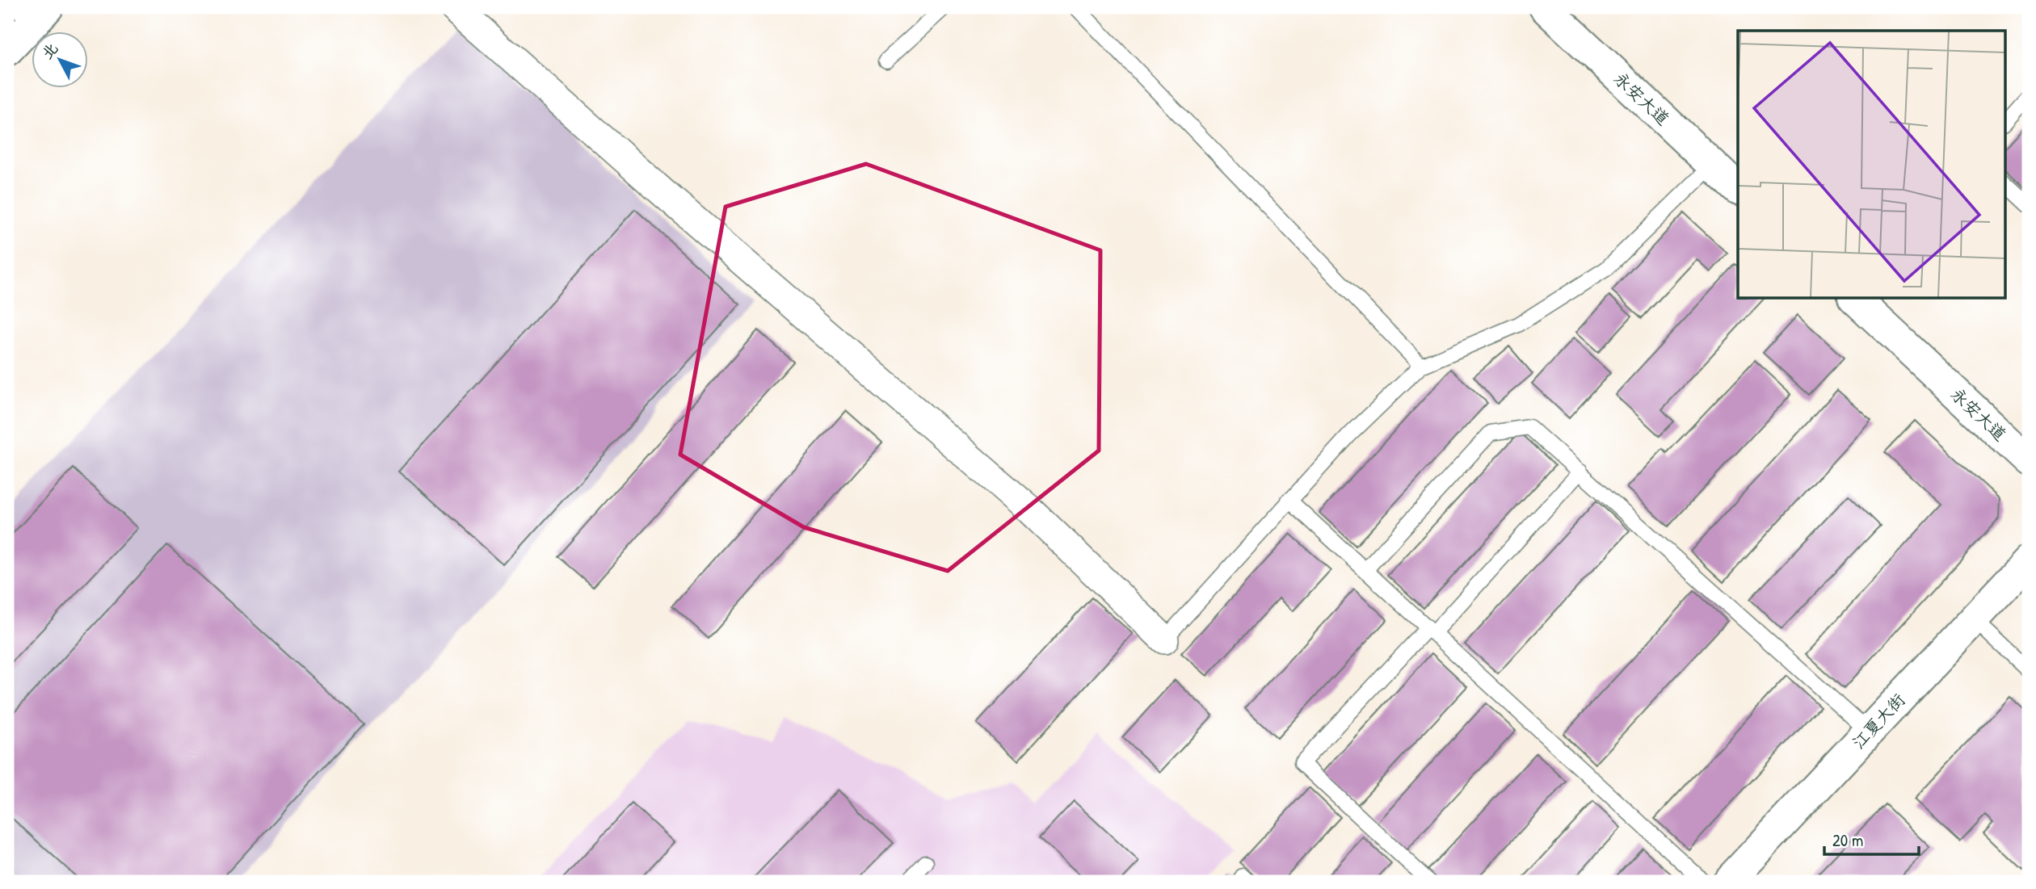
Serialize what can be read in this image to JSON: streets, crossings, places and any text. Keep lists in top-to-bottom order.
{
  "streets": {
    "street": ["永安大道", "江夏大街"]
  },
  "scale_bar": "20 m",
  "north": "top left"
}
